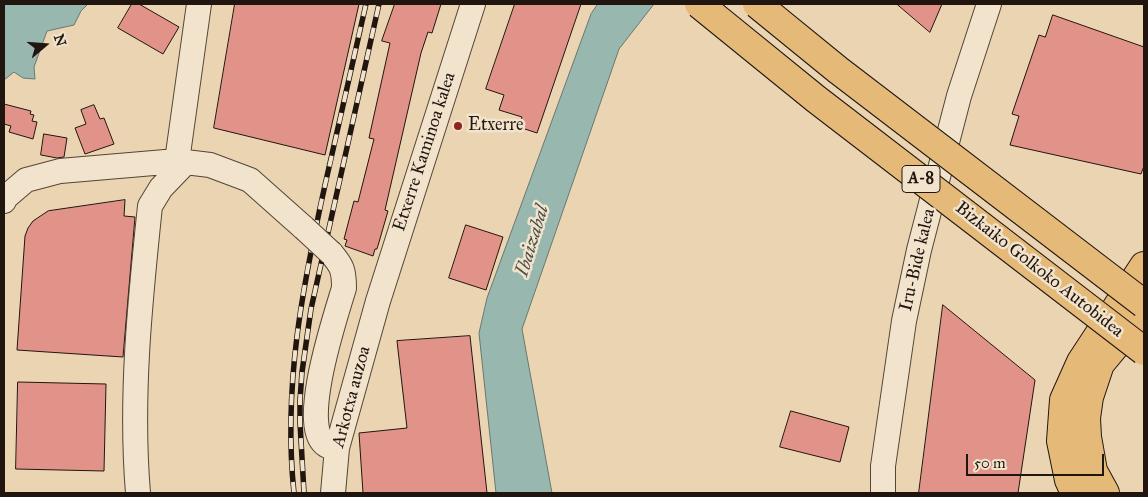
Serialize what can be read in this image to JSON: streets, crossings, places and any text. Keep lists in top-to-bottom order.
{
  "streets": {
    "highway": ["A-8", "Bizkaiko Golkoko Autobidea"],
    "street": ["Etxerre Kaminoa kalea", "Iru-Bide kalea", "Arkotxa auzoa"]
  },
  "crossings": [
    ["Etxerre Kaminoa kalea", "Arkotxa auzoa"]
  ],
  "water": ["Ibaizabal"],
  "places": ["Etxerre"],
  "scale_bar": "50 m",
  "north": "right"
}
